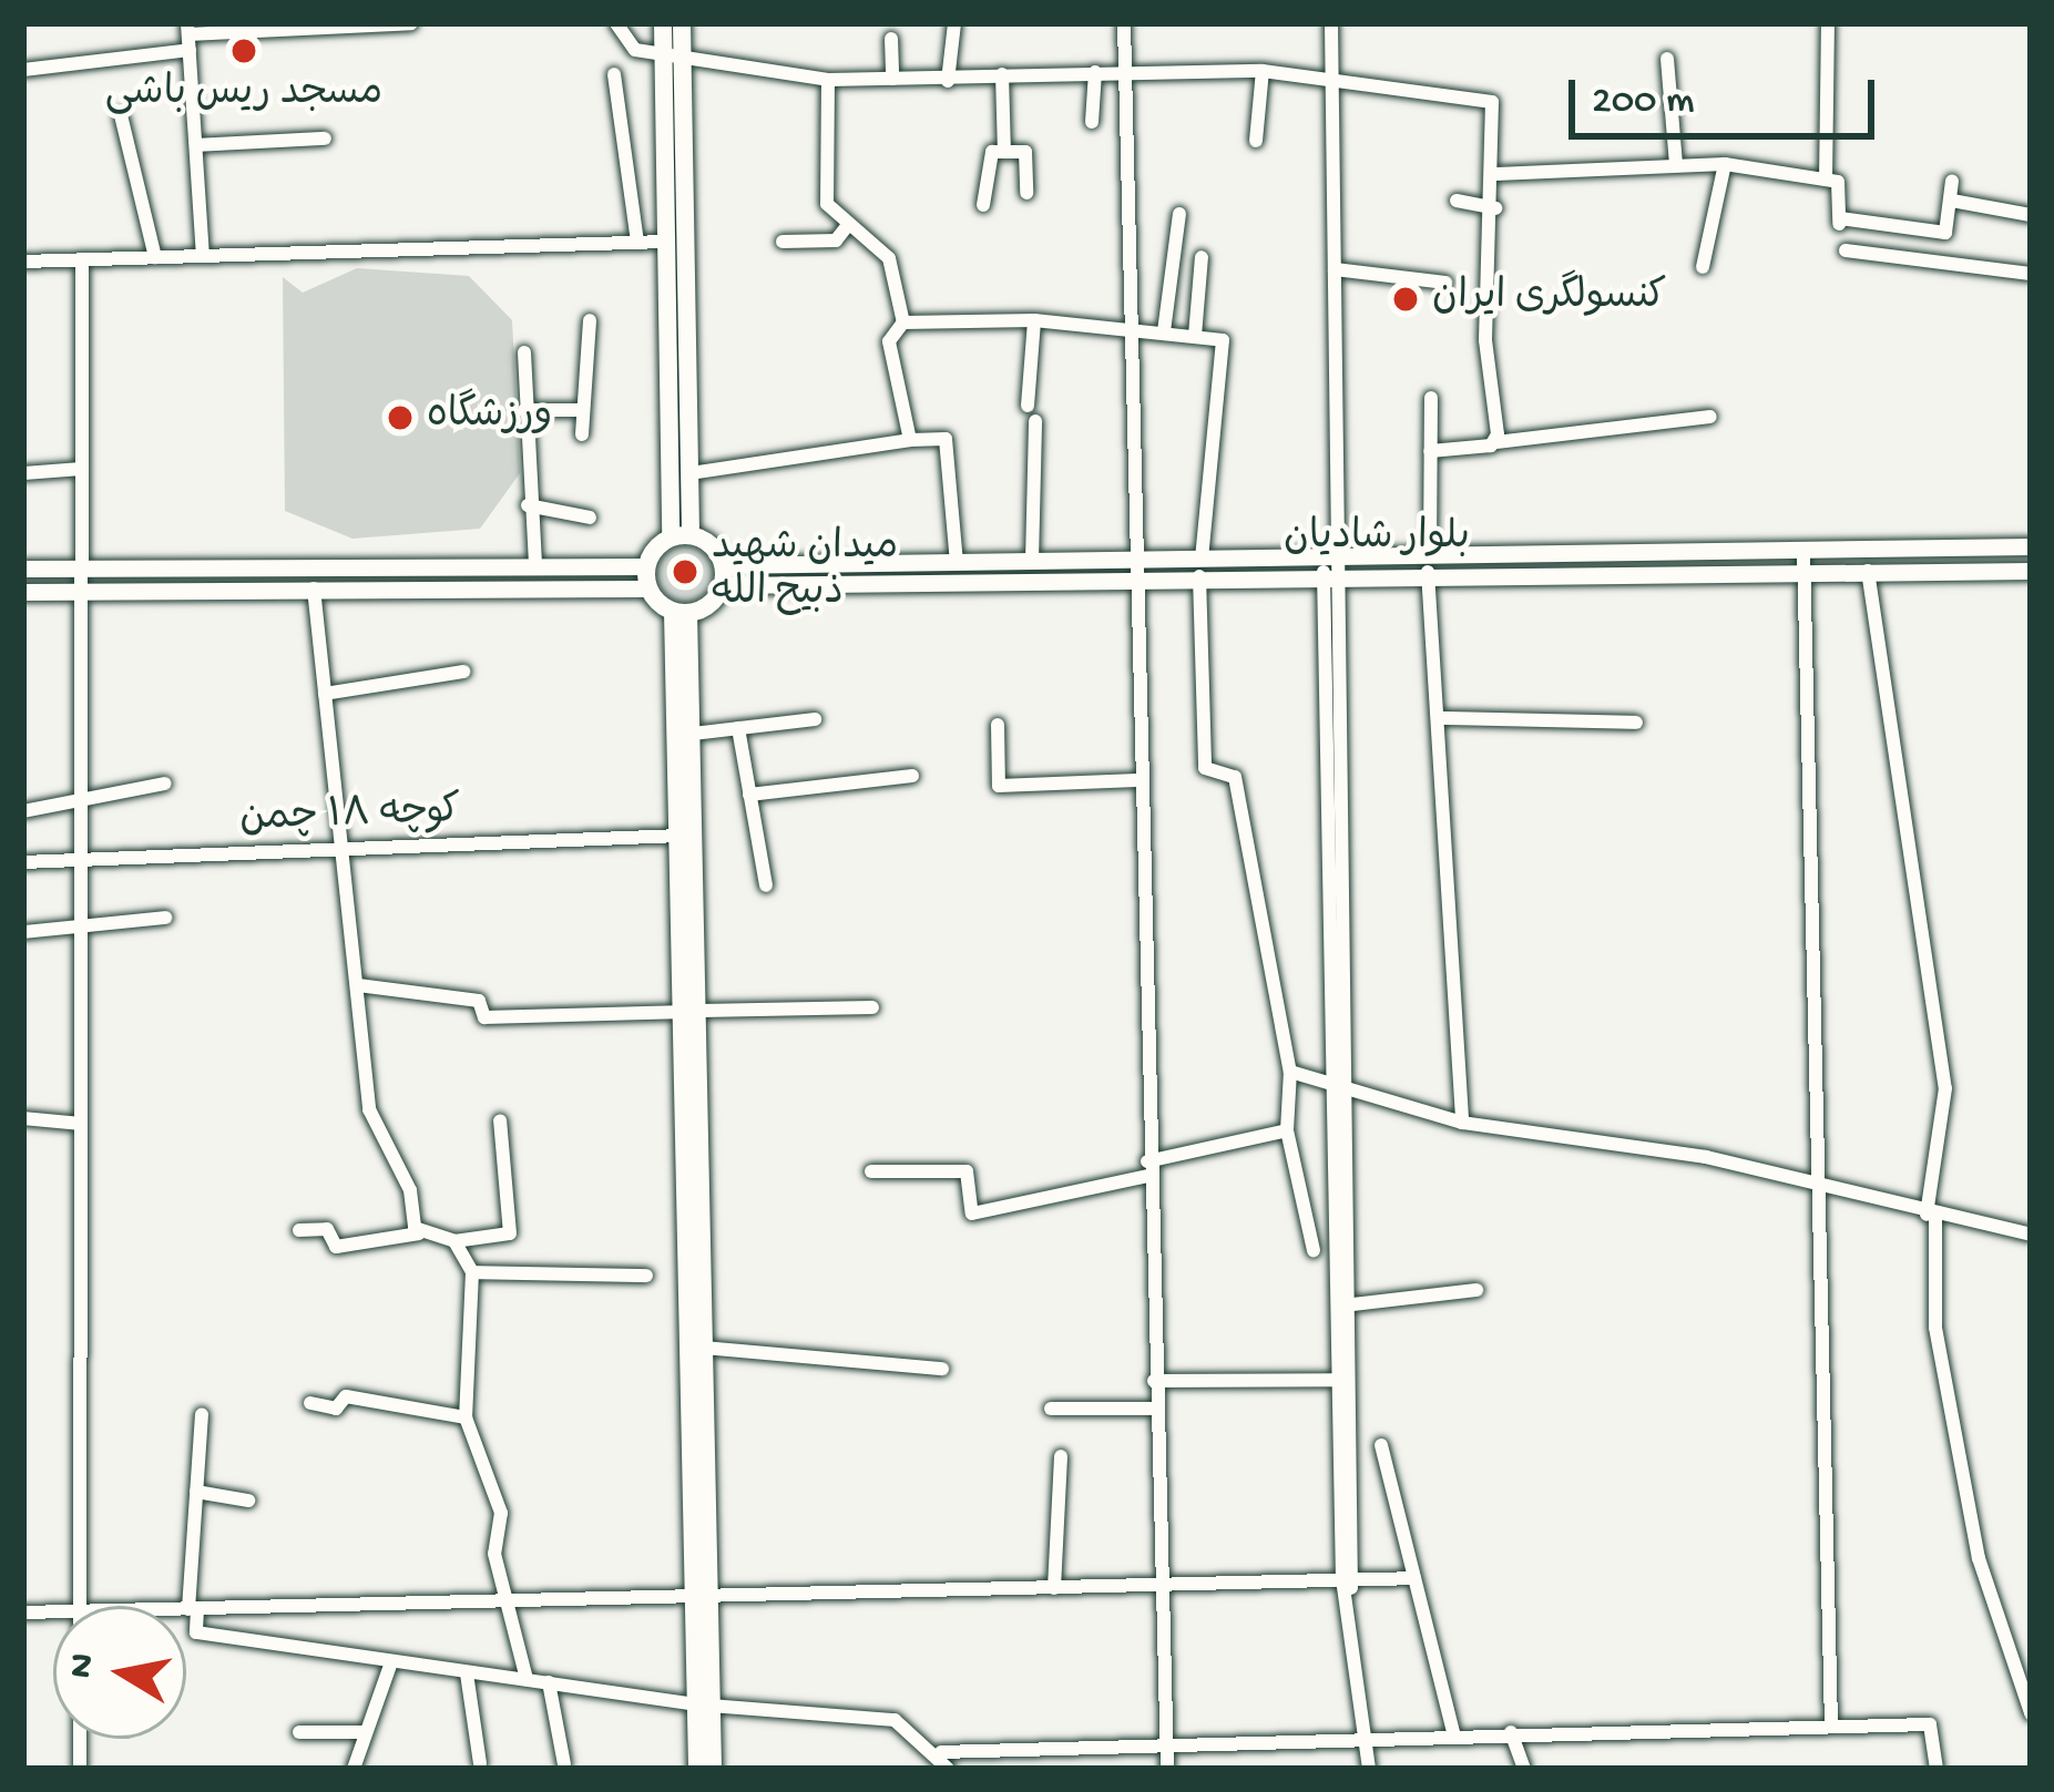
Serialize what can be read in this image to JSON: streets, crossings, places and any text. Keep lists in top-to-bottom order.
{
  "streets": {
    "main road": ["بلوار شادیان"],
    "street": ["كوچه ١٨ چمن"]
  },
  "places": [
    "مسجد ریس باشی",
    "کنسولگری ایران",
    "ورزشگاه",
    "میدان شهید ذبیح الله"
  ],
  "scale_bar": "200 m",
  "north": "left"
}
